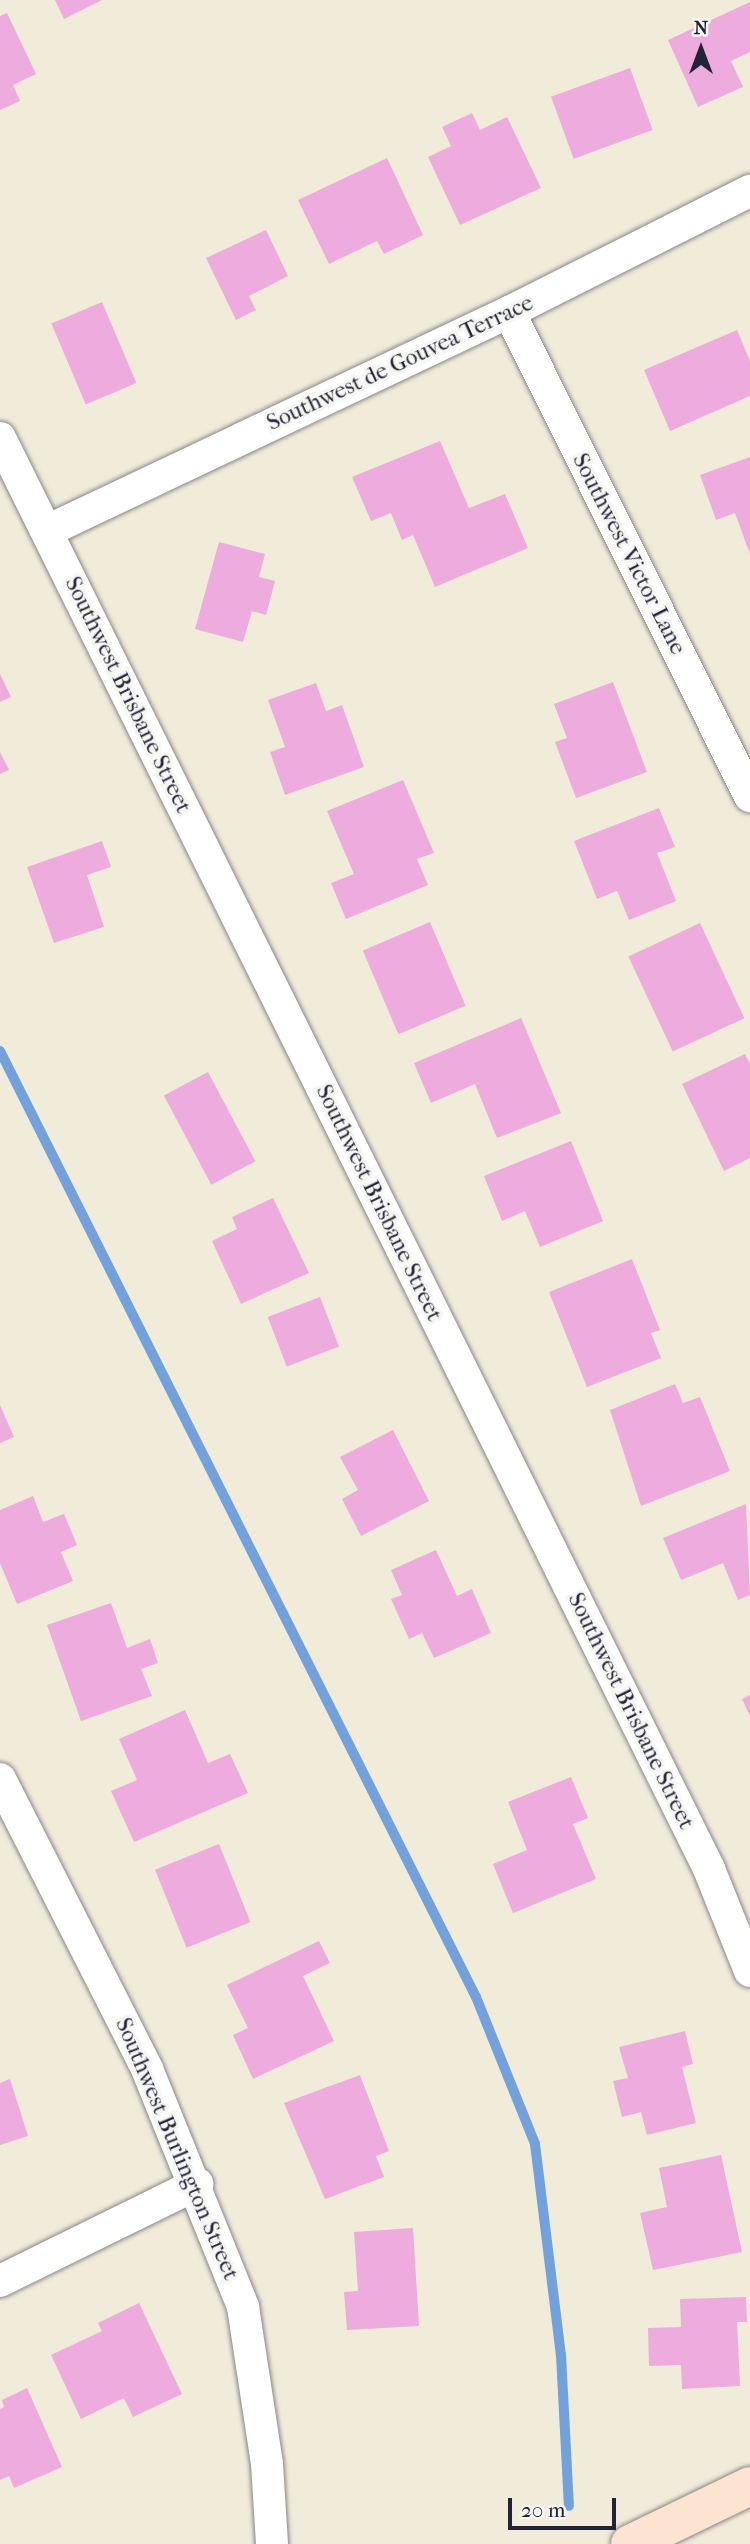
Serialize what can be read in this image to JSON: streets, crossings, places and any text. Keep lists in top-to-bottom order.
{
  "streets": {
    "street": [
      "Southwest de Gouvea Terrace",
      "Southwest Victor Lane",
      "Southwest Brisbane Street",
      "Southwest Burlington Street"
    ]
  },
  "crossings": [
    ["Southwest de Gouvea Terrace", "Southwest Victor Lane"],
    ["Southwest de Gouvea Terrace", "Southwest Brisbane Street"]
  ],
  "scale_bar": "20 m",
  "north": "top"
}
